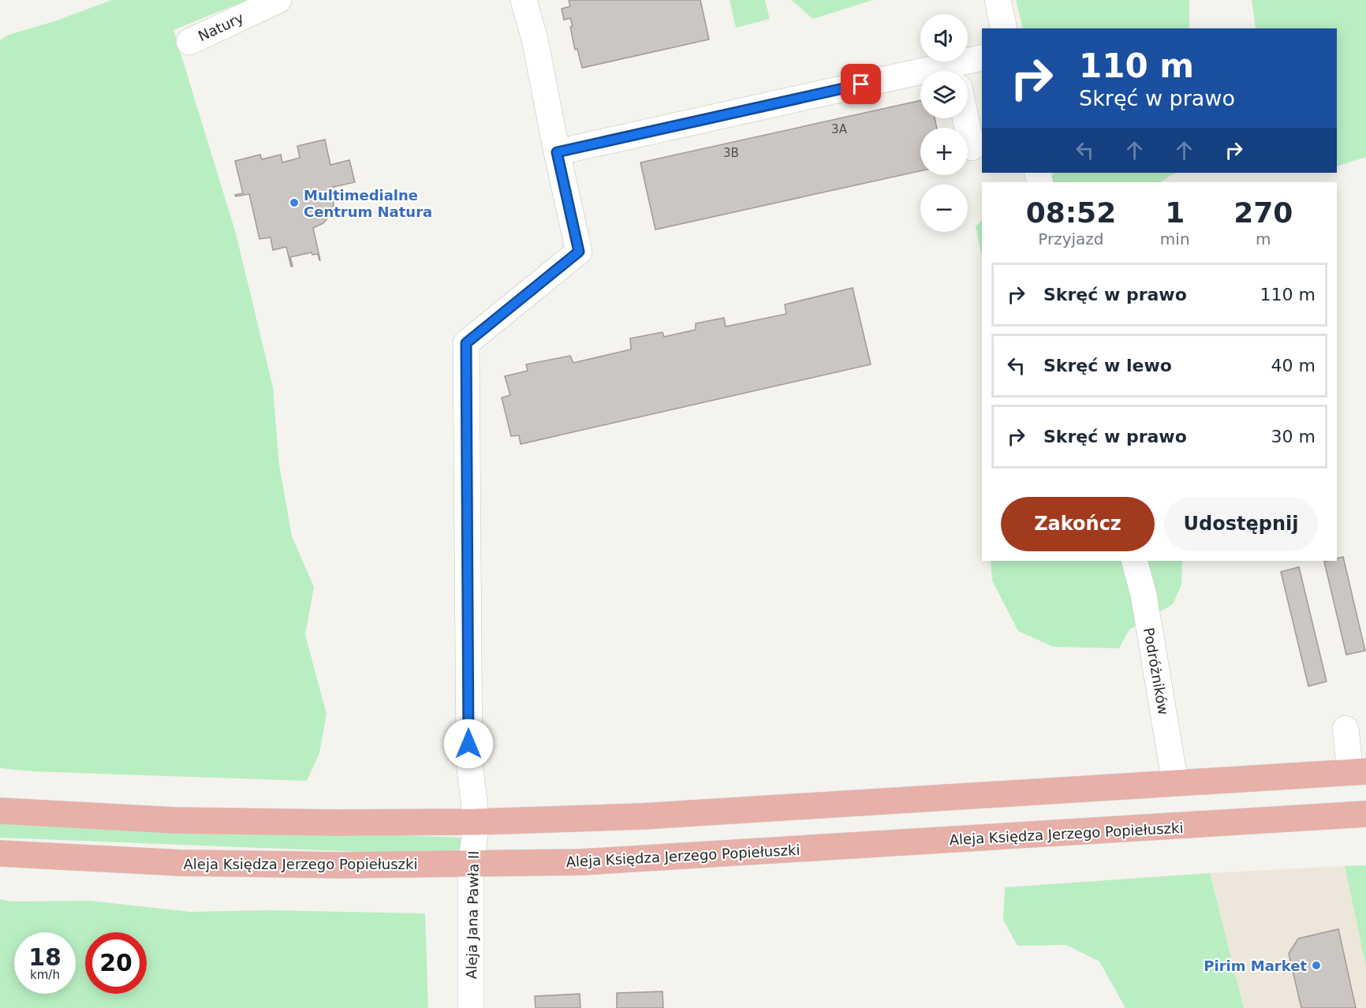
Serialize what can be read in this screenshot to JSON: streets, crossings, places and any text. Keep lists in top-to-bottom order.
{
  "streets": {
    "main road": ["Aleja Księdza Jerzego Popiełuszki"],
    "street": ["Natury", "Podróżników", "Aleja Jana Pawła II"]
  },
  "crossings": [
    ["Aleja Księdza Jerzego Popiełuszki", "Aleja Jana Pawła II"]
  ],
  "places": ["Multimedialne Centrum Natura", "Pirim Market"],
  "house_numbers": ["3A", "3B"],
  "page": {
    "map_buttons": ["+", "−"],
    "turn": ["110 m", "Skręć w prawo"],
    "eta": [
      "08:52",
      "Przyjazd",
      "1",
      "min",
      "270",
      "m"
    ],
    "list": [
      {
        "name": "Skręć w prawo",
        "value": "110 m"
      },
      {
        "name": "Skręć w lewo",
        "value": "40 m"
      },
      {
        "name": "Skręć w prawo",
        "value": "30 m"
      }
    ],
    "buttons": ["Zakończ", "Udostępnij"],
    "speed": "18 km/h",
    "limit": "20"
  }
}
